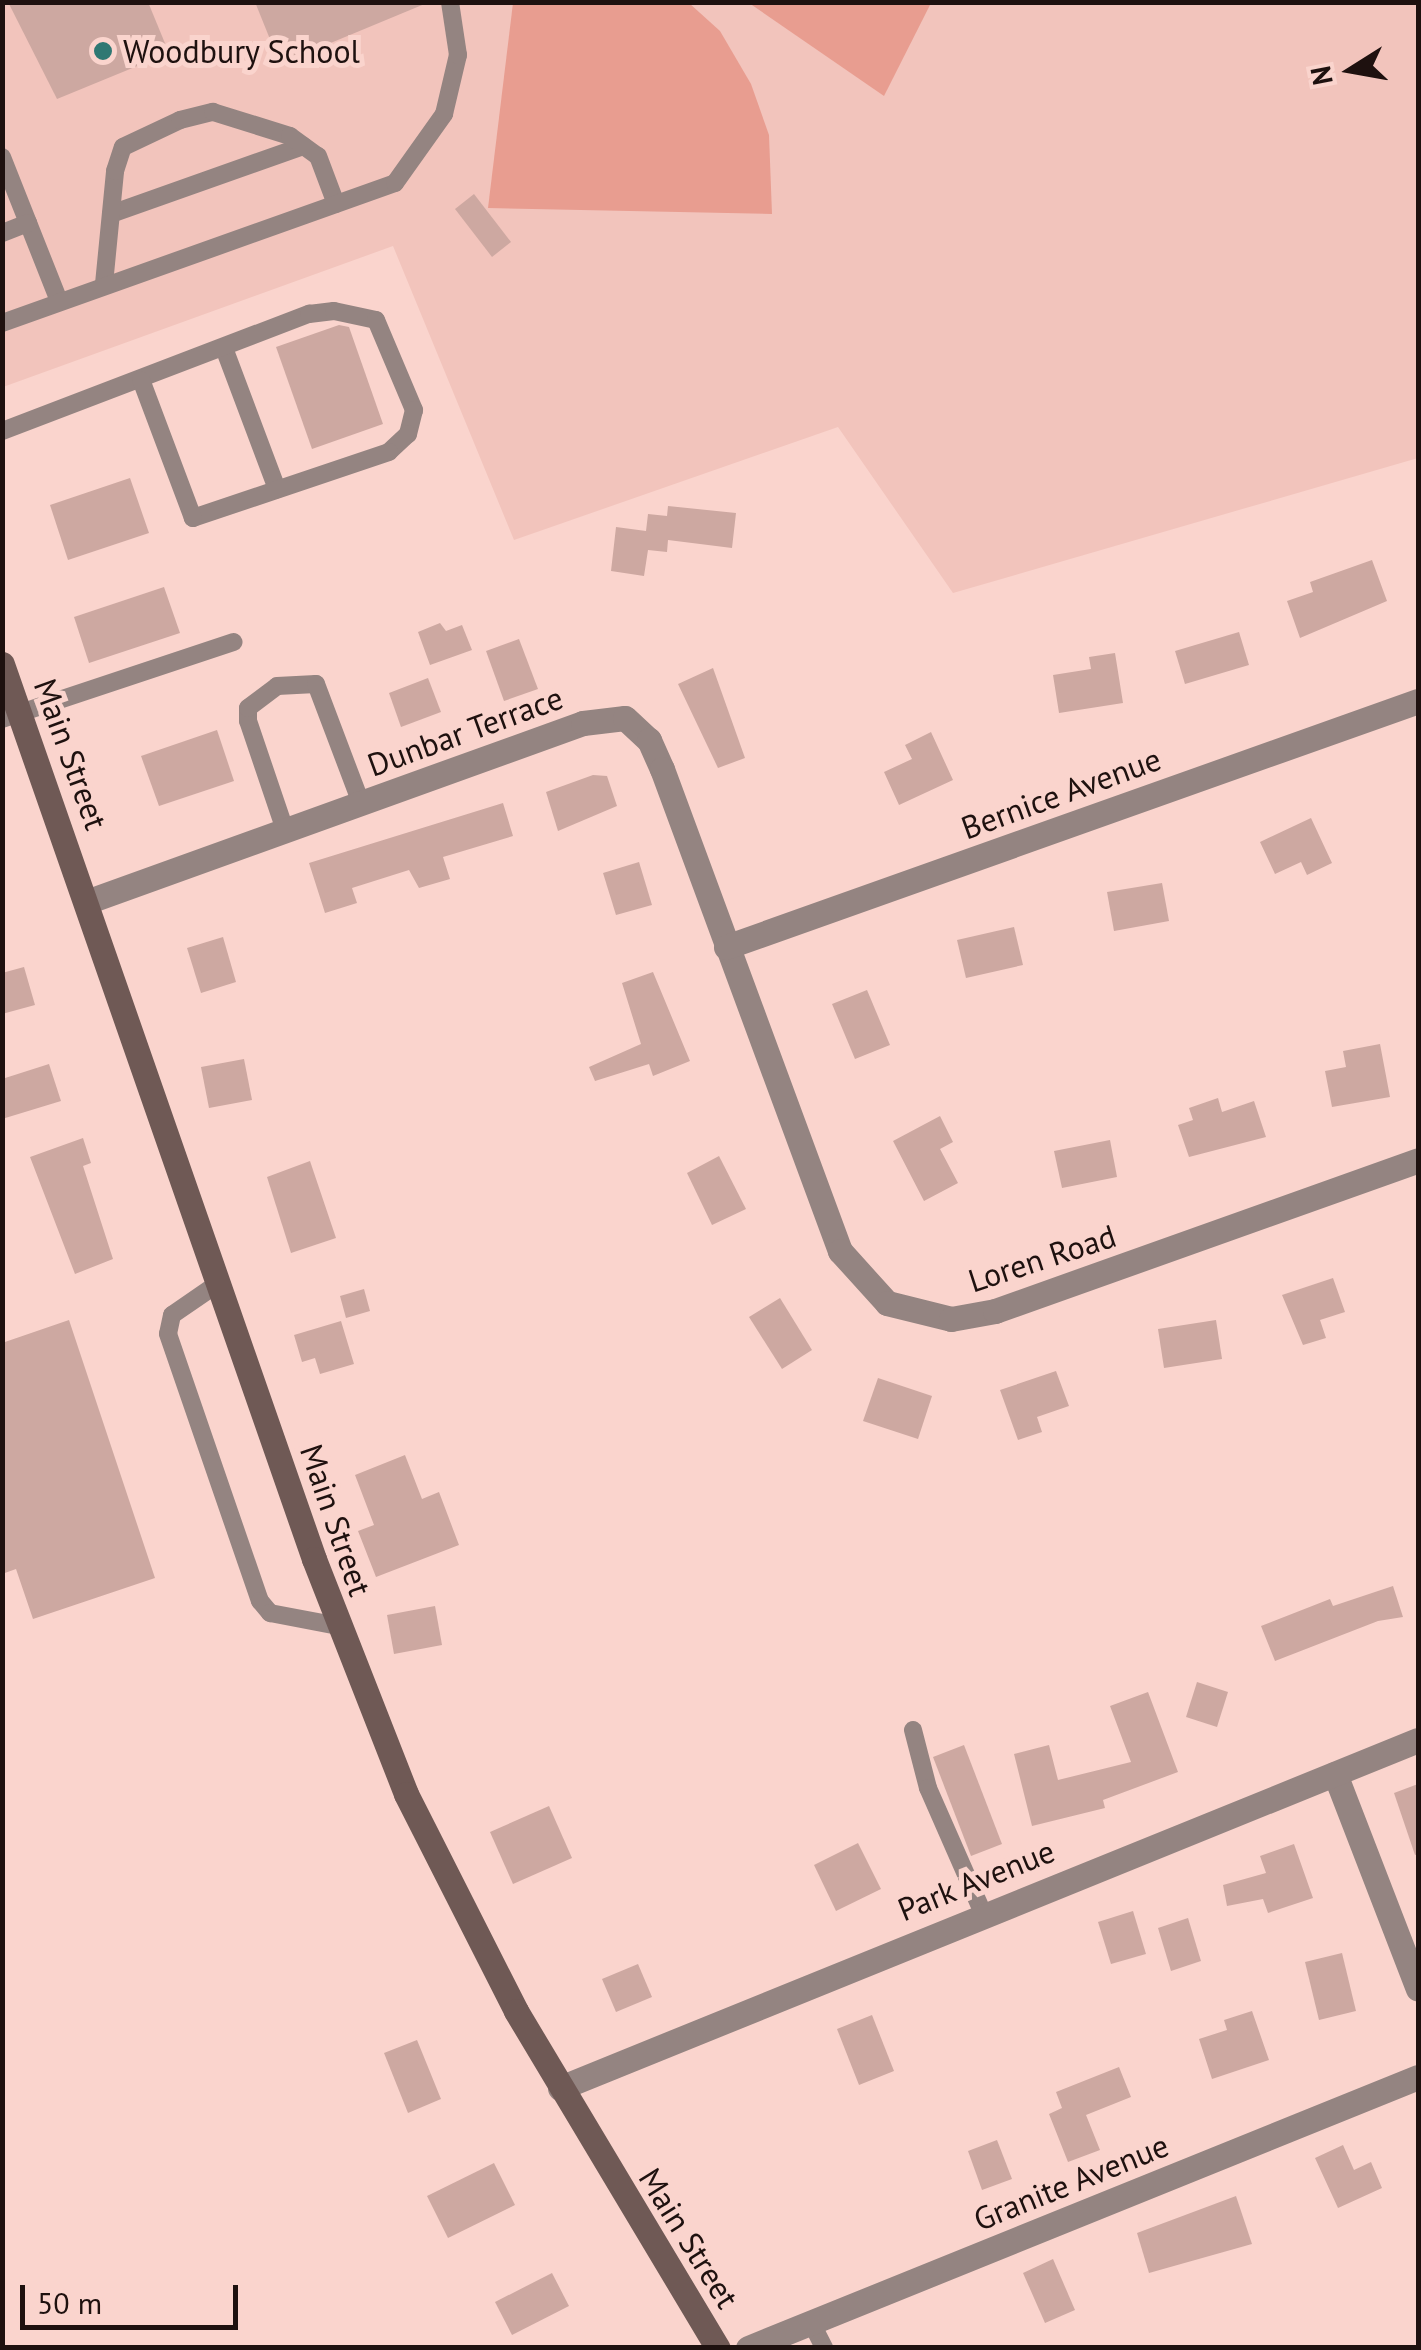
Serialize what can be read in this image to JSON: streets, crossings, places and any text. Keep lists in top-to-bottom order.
{
  "streets": {
    "main road": ["Main Street"],
    "street": [
      "Dunbar Terrace",
      "Bernice Avenue",
      "Loren Road",
      "Park Avenue",
      "Granite Avenue"
    ]
  },
  "crossings": [
    ["Dunbar Terrace", "Main Street"],
    ["Dunbar Terrace", "Bernice Avenue"],
    ["Dunbar Terrace", "Loren Road"],
    ["Main Street", "Park Avenue"],
    ["Bernice Avenue", "Loren Road"]
  ],
  "places": ["Woodbury School"],
  "scale_bar": "50 m",
  "north": "left"
}
